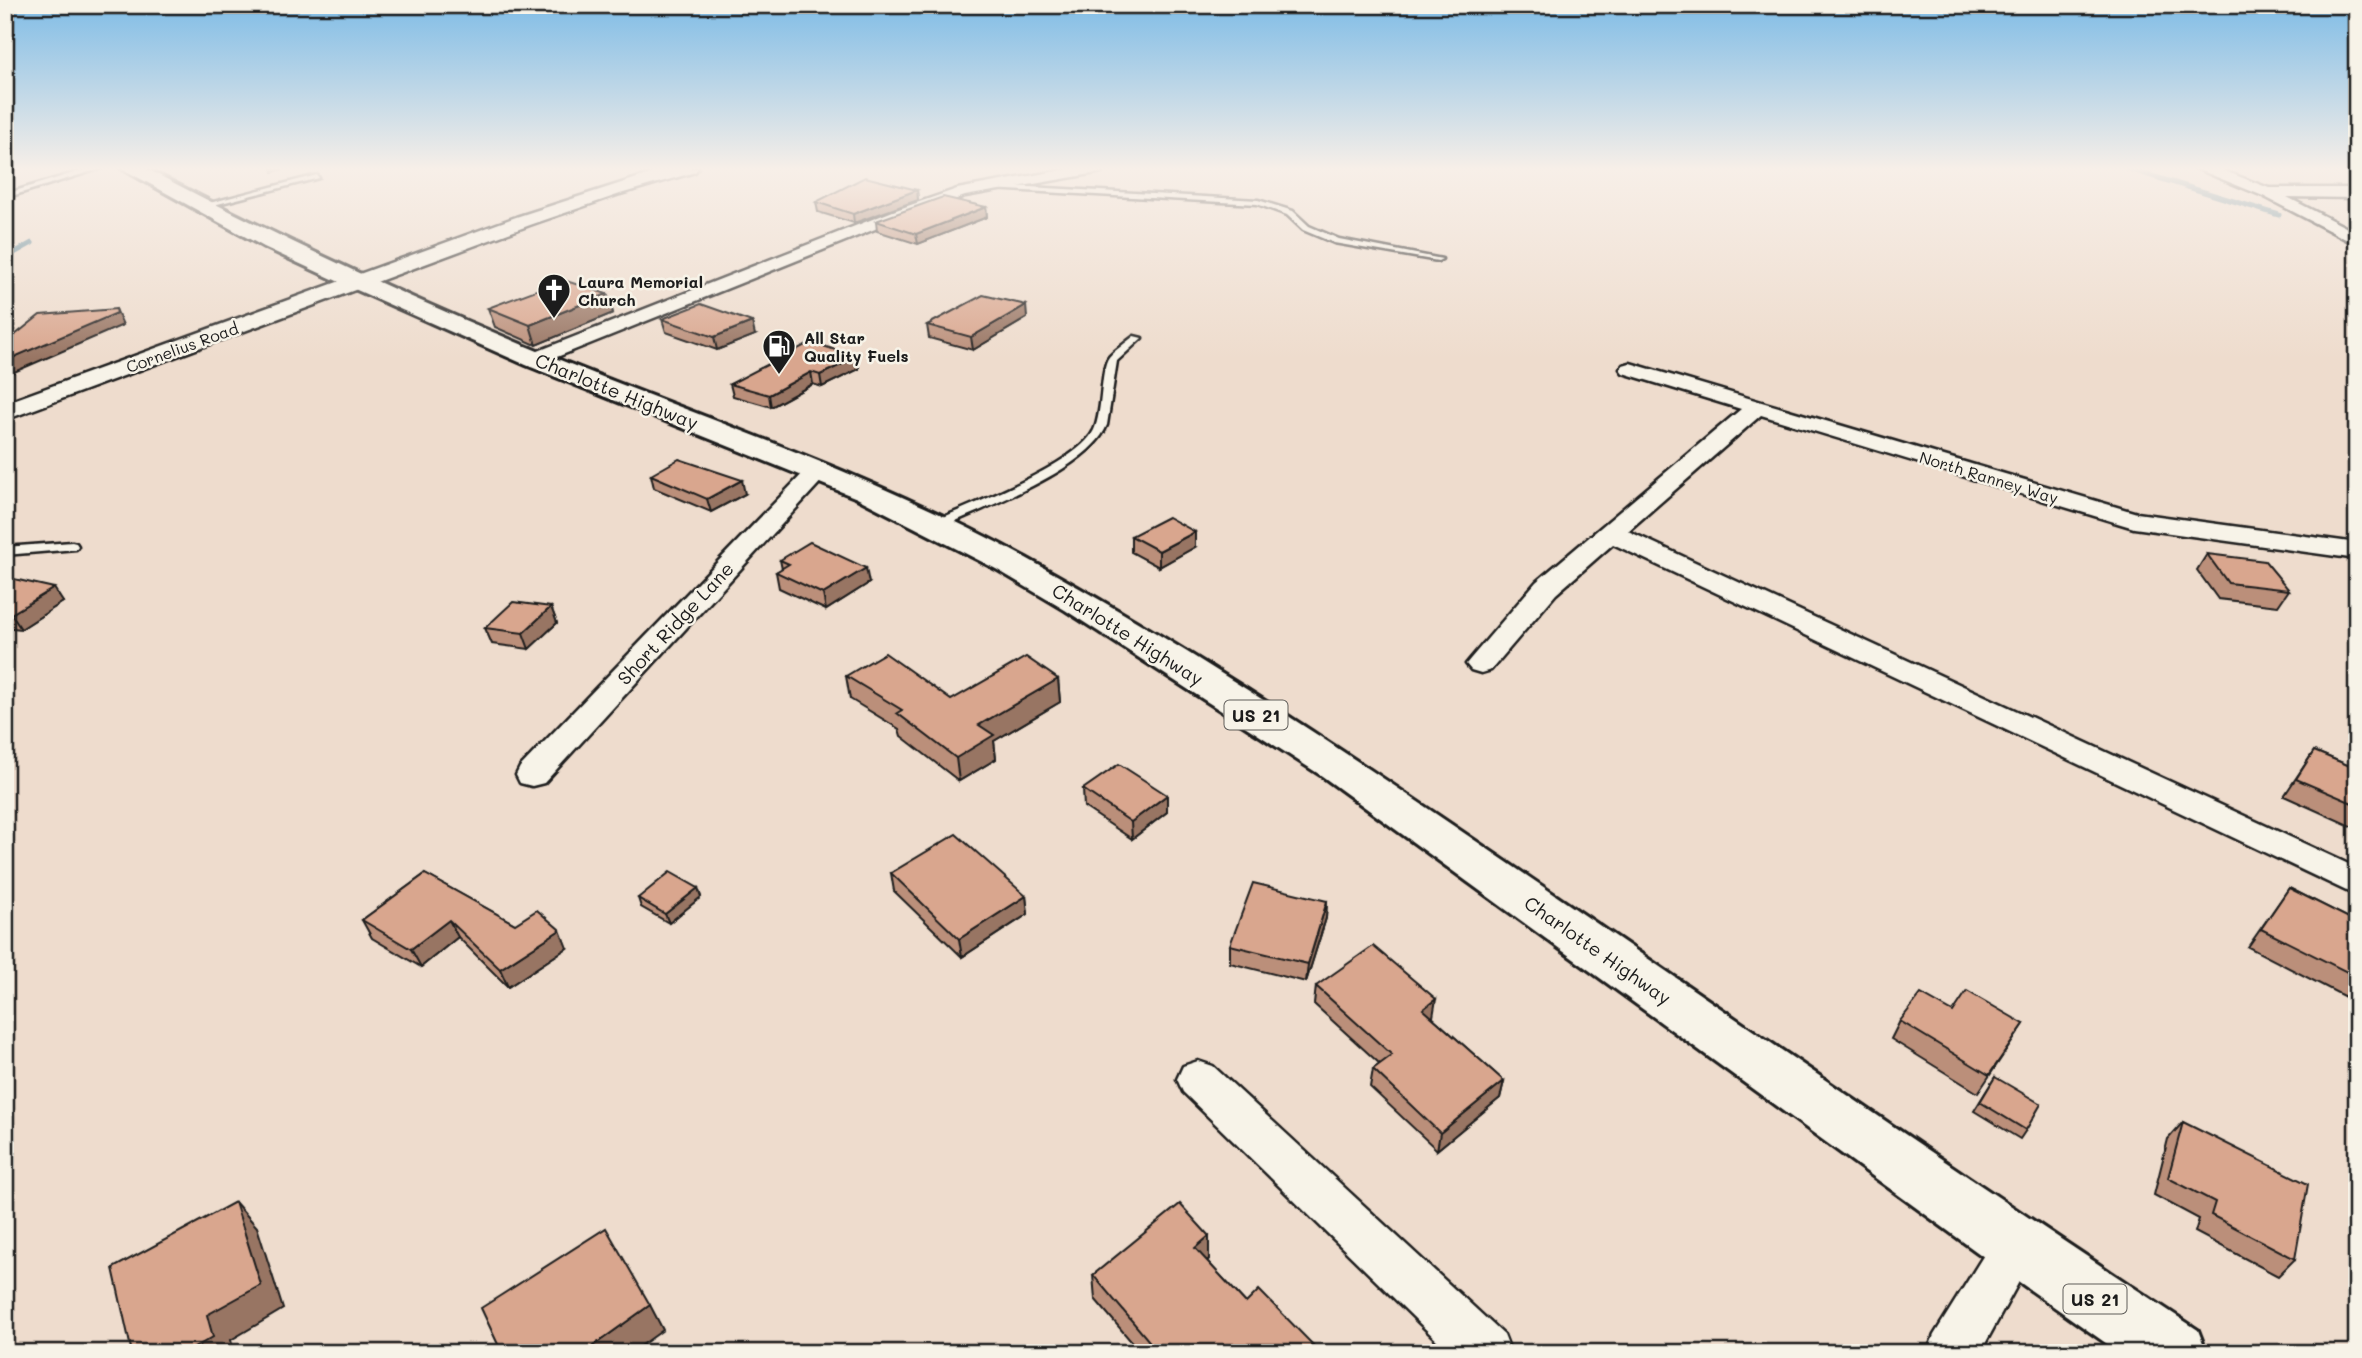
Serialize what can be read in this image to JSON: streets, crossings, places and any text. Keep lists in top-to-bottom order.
{
  "streets": {
    "main road": ["Charlotte Highway", "US 21"],
    "street": ["Cornelius Road", "North Ranney Way", "Short Ridge Lane"]
  },
  "crossings": [
    ["Cornelius Road", "Charlotte Highway"],
    ["Charlotte Highway", "Short Ridge Lane"]
  ],
  "places": {
    "church": ["Laura Memorial Church"],
    "fuel station": ["All Star Quality Fuels"]
  }
}
